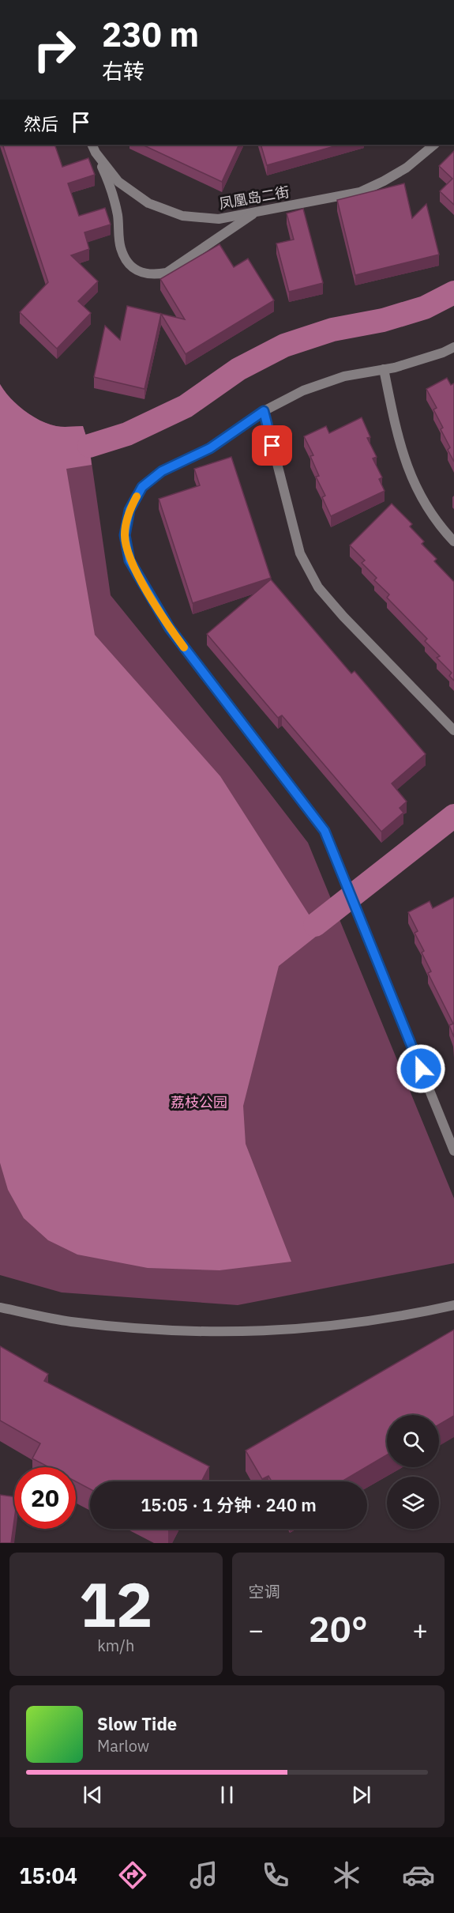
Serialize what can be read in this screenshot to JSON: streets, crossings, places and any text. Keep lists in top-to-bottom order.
{
  "streets": {
    "street": ["凤凰岛二街"]
  },
  "parks": ["荔枝公园"],
  "page": {
    "turn": ["230 m", "右转"],
    "then": "然后",
    "limit": "20",
    "trip": "15:05 · 1 分钟 · 240 m",
    "tile": [
      ["12", "km/h"],
      "空调"
    ],
    "heat": ["−", "20°", "+"],
    "song": ["Slow Tide", "Marlow"],
    "tabs": "15:04"
  }
}
